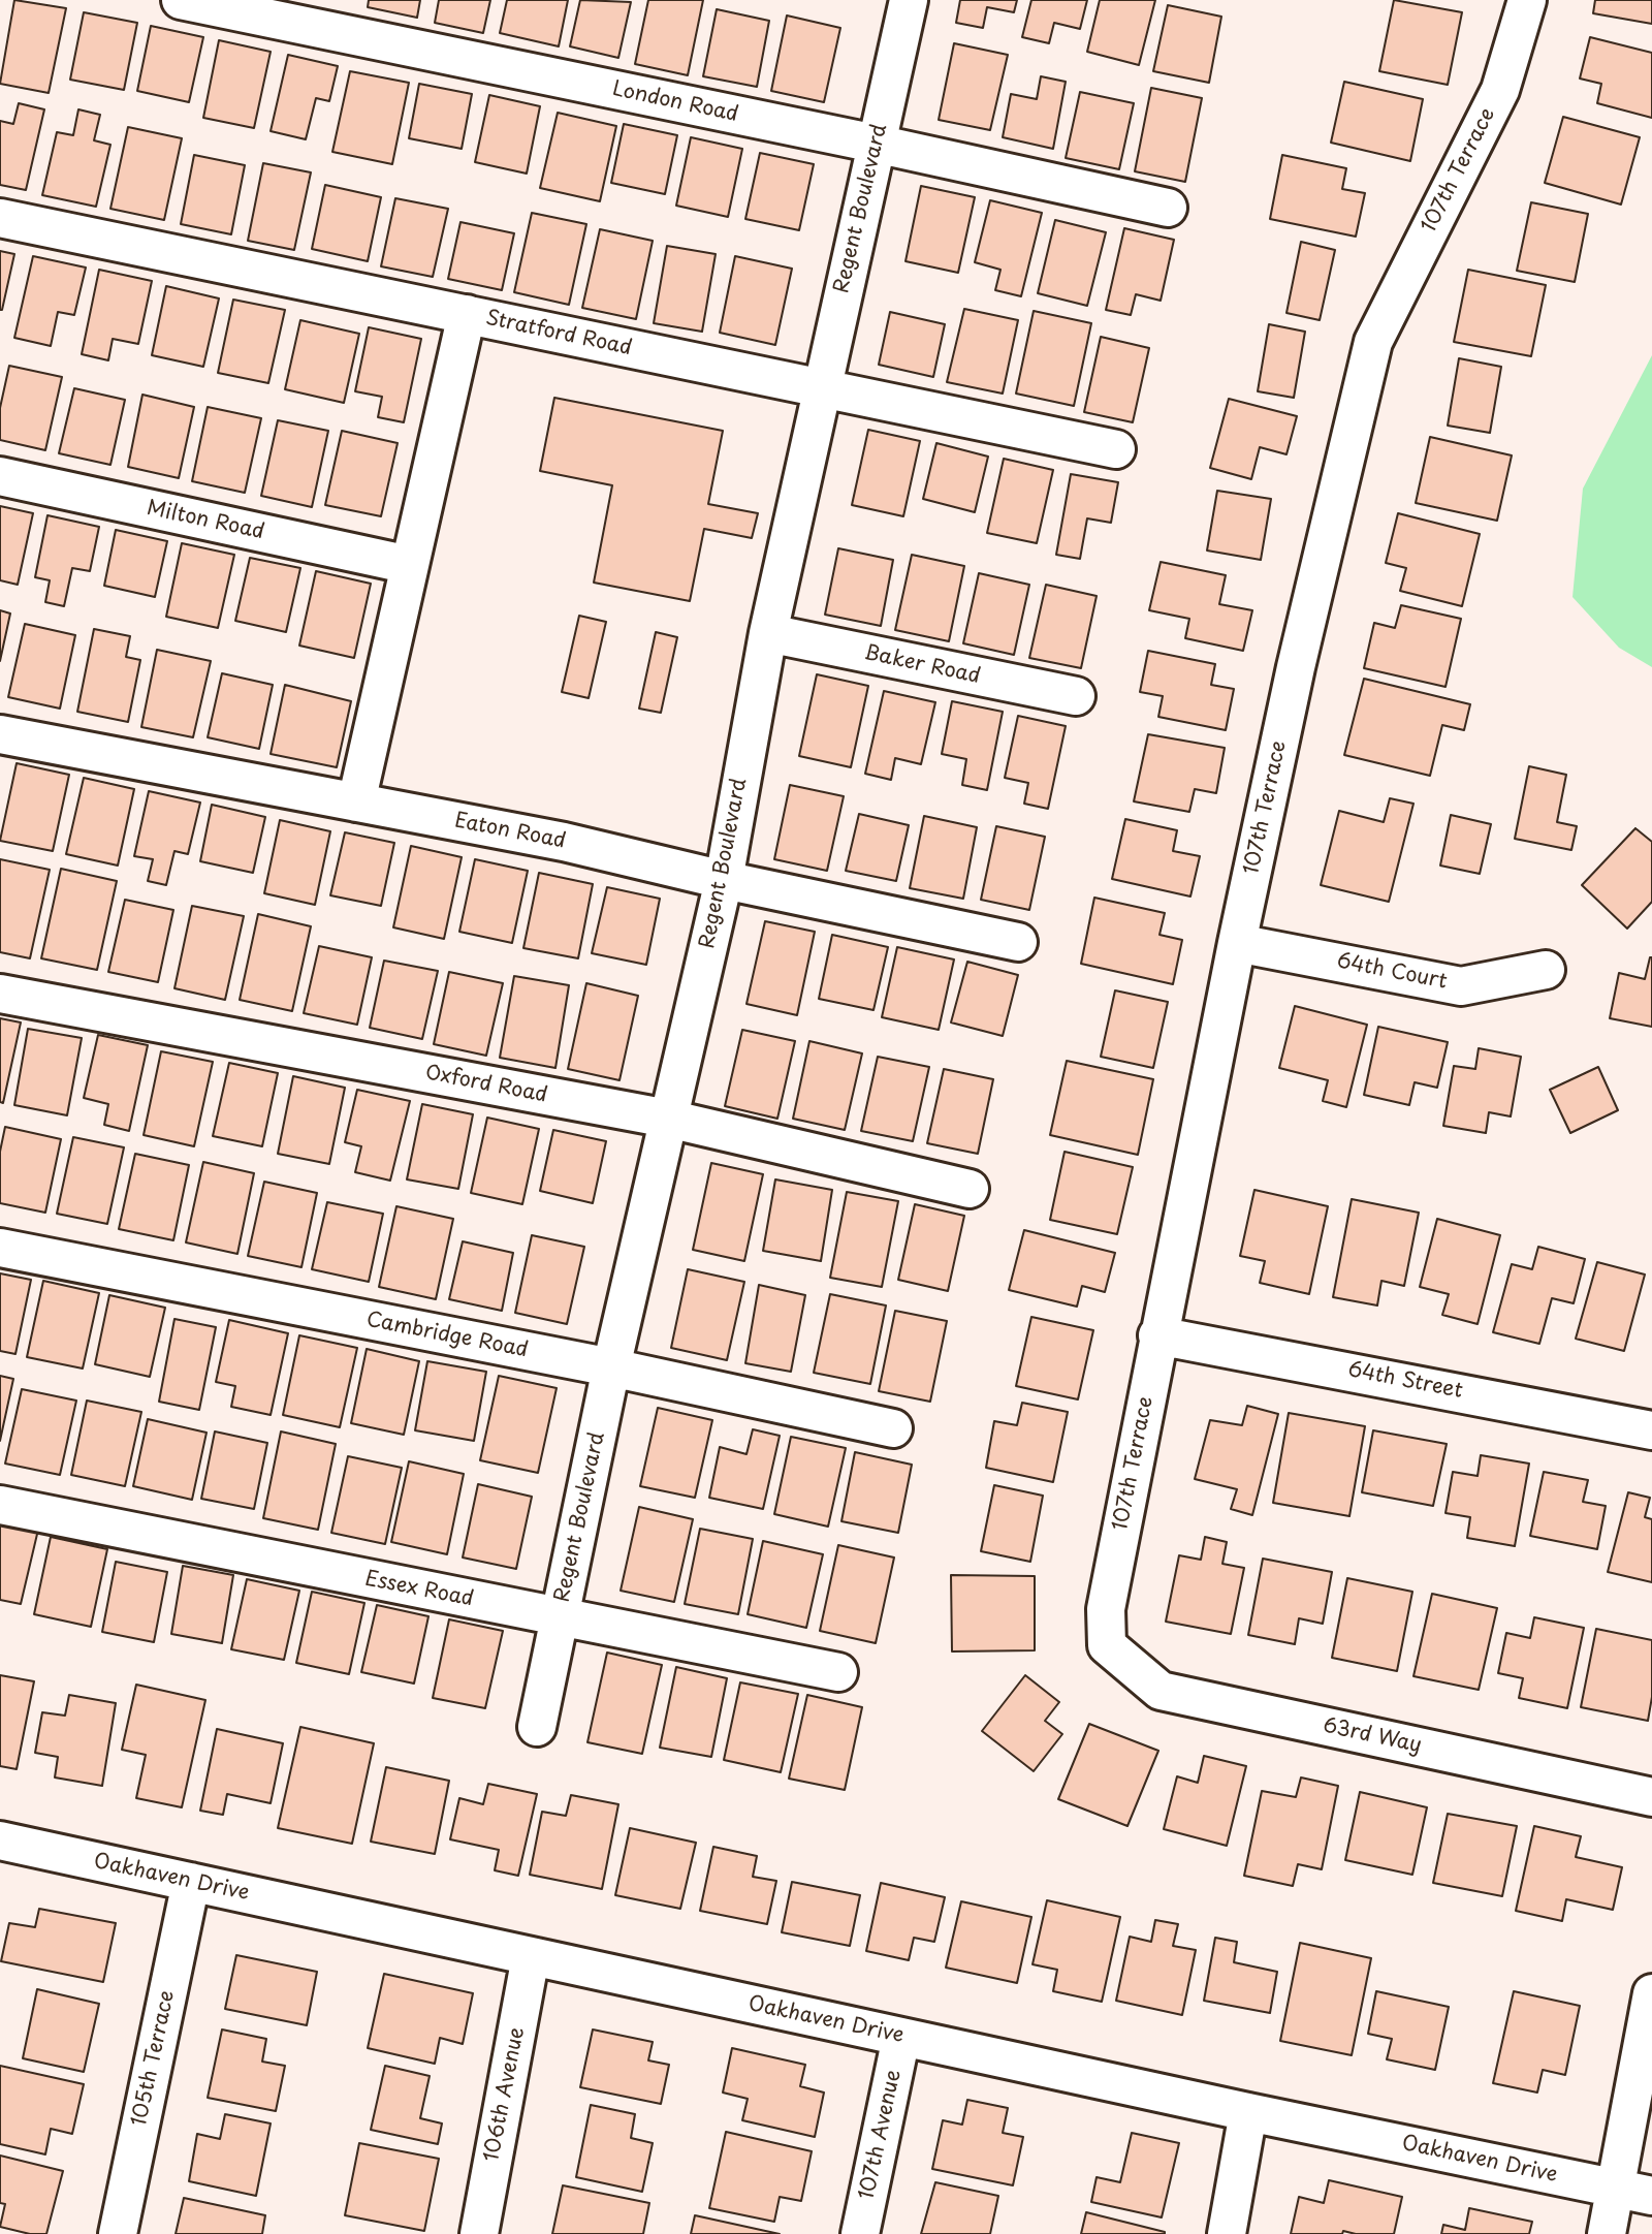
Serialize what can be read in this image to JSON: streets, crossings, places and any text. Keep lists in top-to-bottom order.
{
  "streets": {
    "street": [
      "London Road",
      "107th Terrace",
      "Regent Boulevard",
      "Stratford Road",
      "Milton Road",
      "Baker Road",
      "Eaton Road",
      "64th Court",
      "Oxford Road",
      "Cambridge Road",
      "64th Street",
      "Essex Road",
      "63rd Way",
      "Oakhaven Drive",
      "105th Terrace",
      "106th Avenue",
      "107th Avenue"
    ]
  },
  "crossings": [
    ["London Road", "Regent Boulevard"],
    ["107th Terrace", "64th Court"],
    ["107th Terrace", "64th Street"],
    ["107th Terrace", "63rd Way"],
    ["Regent Boulevard", "Stratford Road"],
    ["Regent Boulevard", "Baker Road"],
    ["Regent Boulevard", "Eaton Road"],
    ["Regent Boulevard", "Oxford Road"],
    ["Regent Boulevard", "Cambridge Road"],
    ["Regent Boulevard", "Essex Road"],
    ["Oakhaven Drive", "105th Terrace"],
    ["Oakhaven Drive", "106th Avenue"],
    ["Oakhaven Drive", "107th Avenue"]
  ]
}
